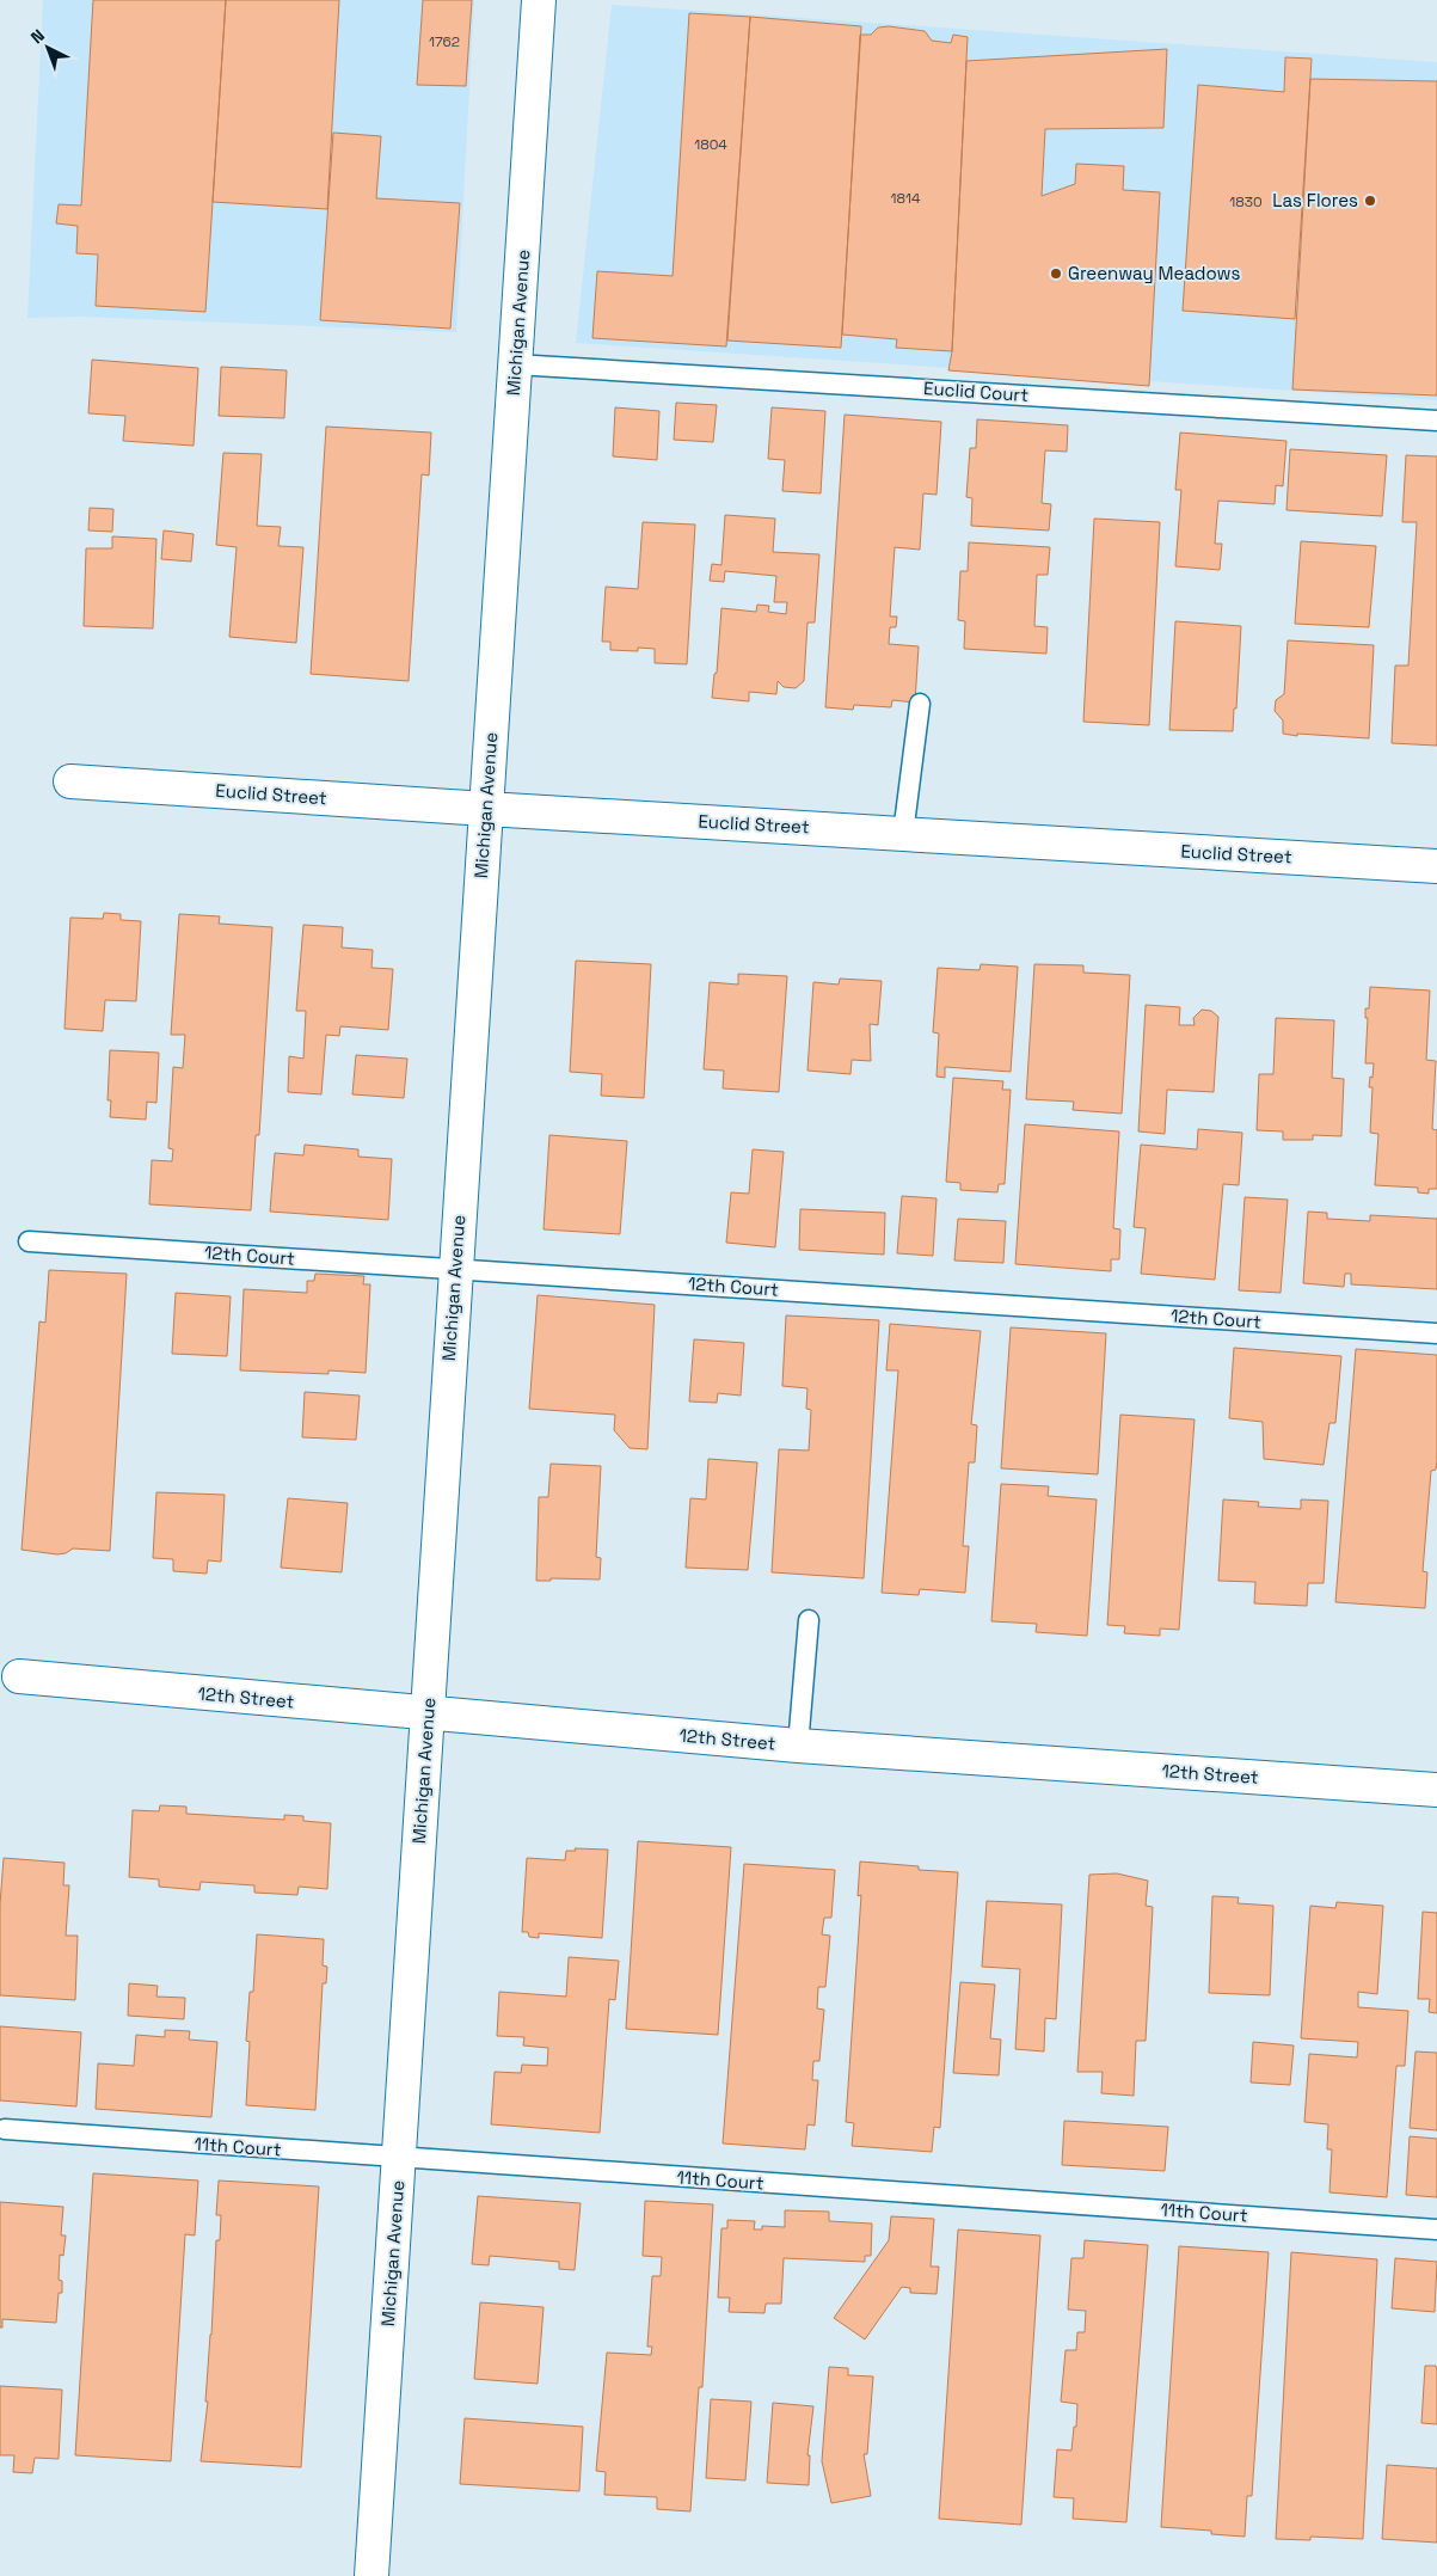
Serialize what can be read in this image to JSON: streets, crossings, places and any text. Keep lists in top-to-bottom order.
{
  "streets": {
    "street": ["Michigan Avenue", "Euclid Street", "12th Street"],
    "lane": ["Euclid Court", "12th Court", "11th Court"]
  },
  "crossings": [
    ["Michigan Avenue", "Euclid Court"],
    ["Michigan Avenue", "Euclid Street"],
    ["Michigan Avenue", "12th Court"],
    ["Michigan Avenue", "12th Street"],
    ["Michigan Avenue", "11th Court"]
  ],
  "places": ["Las Flores", "Greenway Meadows"],
  "house_numbers": [
    "1762",
    "1804",
    "1814",
    "1830"
  ],
  "north": "top left"
}
